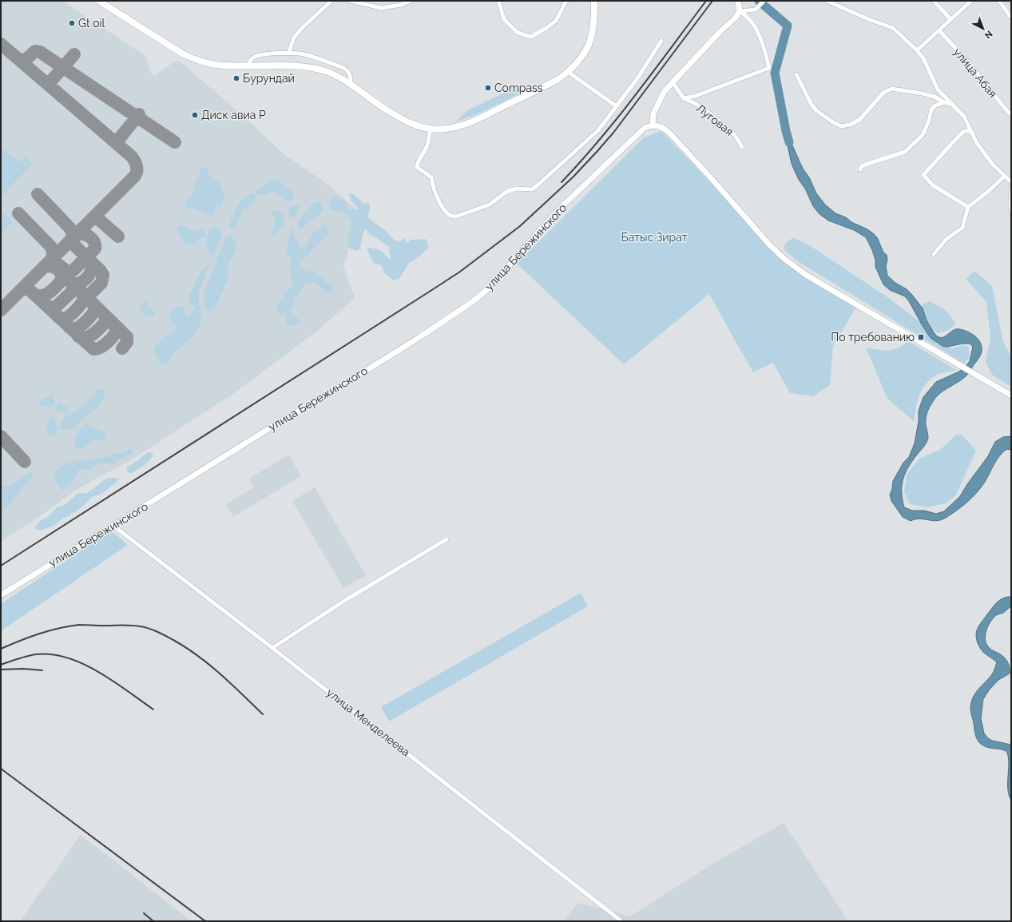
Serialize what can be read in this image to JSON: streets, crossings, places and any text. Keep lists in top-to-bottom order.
{
  "streets": {
    "main road": ["улица Бережинского"],
    "street": ["улица Абая", "Луговая", "улица Менделеева"]
  },
  "crossings": [
    ["улица Бережинского", "улица Менделеева"]
  ],
  "parks": ["Батыс Зират"],
  "places": {
    "other": [
      "Gt oil",
      "Бурундай",
      "Compass",
      "Диск авиа Р"
    ],
    "transit": ["По требованию"]
  },
  "north": "bottom right"
}
